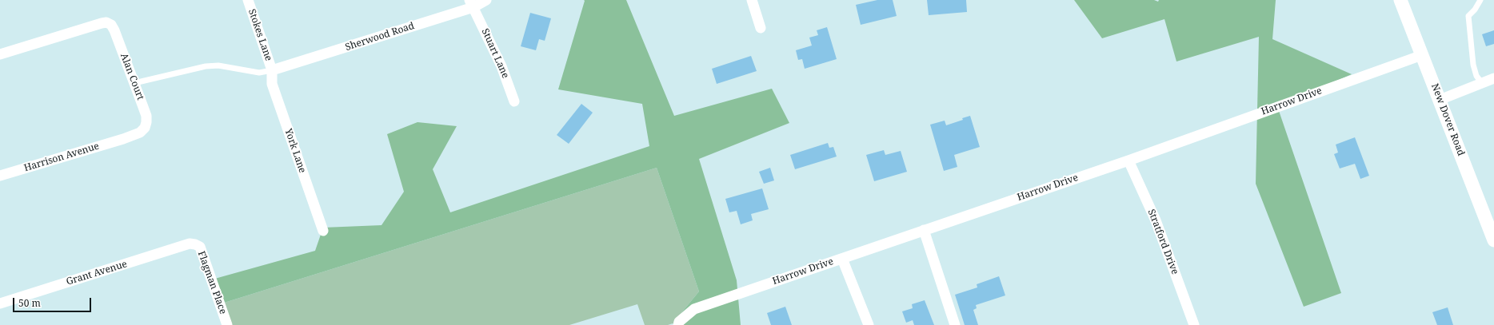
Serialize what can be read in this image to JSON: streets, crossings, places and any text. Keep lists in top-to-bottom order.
{
  "streets": {
    "street": [
      "Stokes Lane",
      "Sherwood Road",
      "Stuart Lane",
      "Alan Court",
      "Harrow Drive",
      "New Dover Road",
      "York Lane",
      "Harrison Avenue",
      "Stratford Drive",
      "Grant Avenue",
      "Flagman Place"
    ]
  },
  "crossings": [
    ["Stokes Lane", "Sherwood Road"],
    ["Stokes Lane", "York Lane"],
    ["Sherwood Road", "Stuart Lane"],
    ["Sherwood Road", "York Lane"],
    ["Alan Court", "Harrison Avenue"],
    ["Harrow Drive", "New Dover Road"],
    ["Harrow Drive", "Stratford Drive"],
    ["Grant Avenue", "Flagman Place"]
  ],
  "scale_bar": "50 m"
}
